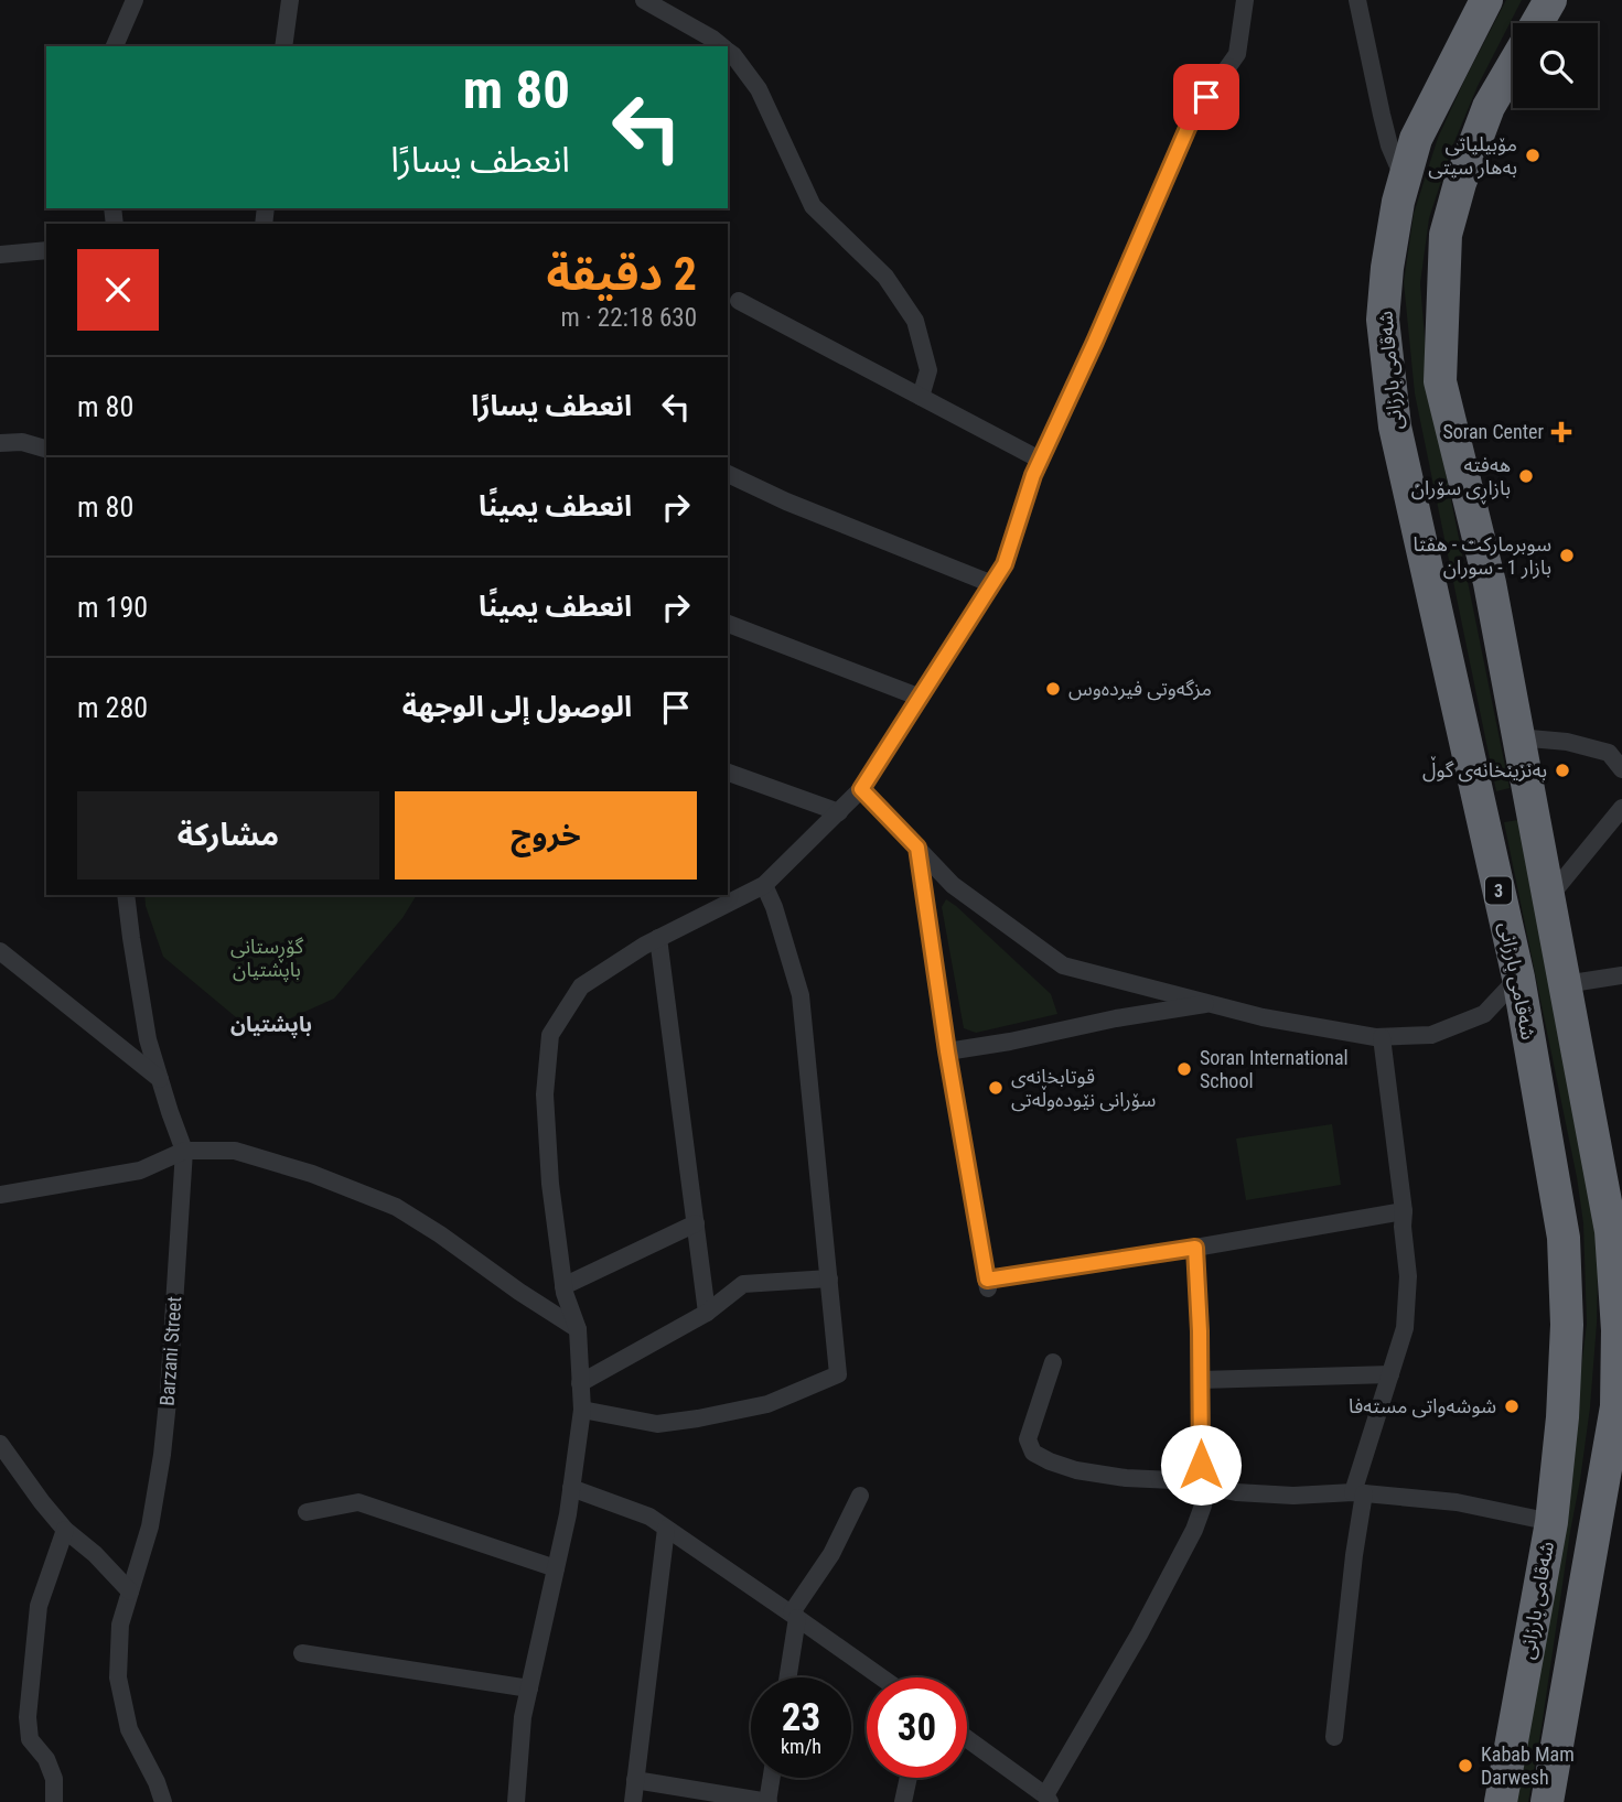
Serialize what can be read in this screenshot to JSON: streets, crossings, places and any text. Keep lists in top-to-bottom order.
{
  "streets": {
    "highway": ["شەقامی بارزانی", "3"],
    "street": ["Barzani Street"]
  },
  "districts": ["باپشتیان"],
  "parks": ["گۆڕستانی باپشتیان"],
  "places": {
    "other": [
      "مۆبیلیاتی بەهار سیتی",
      "هەفتە بازاڕی سۆران",
      "سوبرماركت - هفتا بازار 1 - سوران",
      "مزگەوتی فیردەوس",
      "بەنزینخانەی گوڵ",
      "Soran International School",
      "قوتابخانەی سۆرانی نێودەوڵەتی",
      "شوشەواتی مستەفا",
      "Kabab Mam Darwesh"
    ],
    "health": ["Soran Center"]
  },
  "page": {
    "turn": ["80 m", "انعطف يسارًا"],
    "heading": ["2 دقيقة", "630 m · 22:18"],
    "list": [
      {
        "name": "انعطف يسارًا",
        "value": "80 m"
      },
      {
        "name": "انعطف يمينًا",
        "value": "80 m"
      },
      {
        "name": "انعطف يمينًا",
        "value": "190 m"
      },
      {
        "name": "الوصول إلى الوجهة",
        "value": "280 m"
      }
    ],
    "buttons": ["خروج", "مشاركة"],
    "speed": "23 km/h",
    "limit": "30"
  }
}
